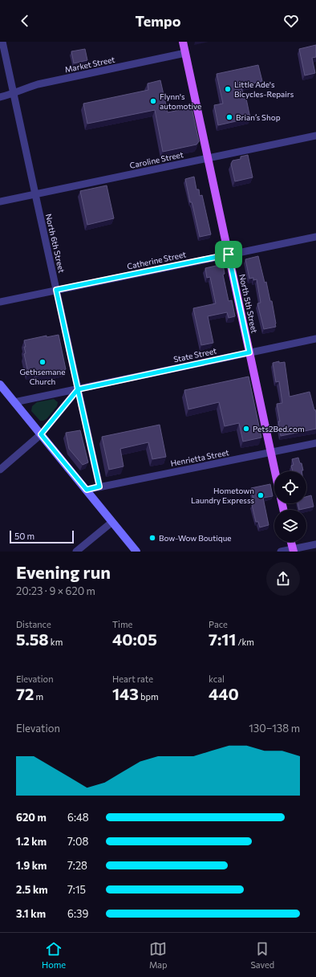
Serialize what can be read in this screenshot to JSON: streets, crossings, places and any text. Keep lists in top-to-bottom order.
{
  "streets": {
    "main road": ["North 5th Street"],
    "street": [
      "Market Street",
      "Caroline Street",
      "North 6th Street",
      "Catherine Street",
      "State Street",
      "Henrietta Street"
    ]
  },
  "crossings": [
    ["Market Street", "North 6th Street"],
    ["Market Street", "North 5th Street"],
    ["Caroline Street", "North 6th Street"],
    ["Caroline Street", "North 5th Street"],
    ["North 6th Street", "Catherine Street"],
    ["North 6th Street", "State Street"],
    ["North 6th Street", "Henrietta Street"],
    ["Catherine Street", "North 5th Street"],
    ["North 5th Street", "State Street"],
    ["North 5th Street", "Henrietta Street"]
  ],
  "places": [
    "Little Ade's Bicycles-Repairs",
    "Flynn's automotive",
    "Brian’s Shop",
    "Gethsemane Church",
    "Pets2Bed.com",
    "Hometown Laundry Expresss",
    "Bow-Wow Boutique"
  ],
  "scale_bar": "50 m",
  "page": {
    "header": "Tempo",
    "scale": "50 m",
    "heading": ["Evening run", "20:23 · 9 × 620 m"],
    "stats": [
      ["Distance", "5.58 km"],
      ["Time", "40:05"],
      ["Pace", "7:11 /km"],
      ["Elevation", "72 m"],
      ["Heart rate", "143 bpm"],
      ["kcal", "440"]
    ],
    "chart": ["Elevation", "130–138 m"],
    "list": [
      {
        "name": "620 m",
        "note": "6:48"
      },
      {
        "name": "1.2 km",
        "note": "7:08"
      },
      {
        "name": "1.9 km",
        "note": "7:28"
      },
      {
        "name": "2.5 km",
        "note": "7:15"
      },
      {
        "name": "3.1 km",
        "note": "6:39"
      }
    ],
    "tabs": ["Home", "Map", "Saved"]
  }
}
